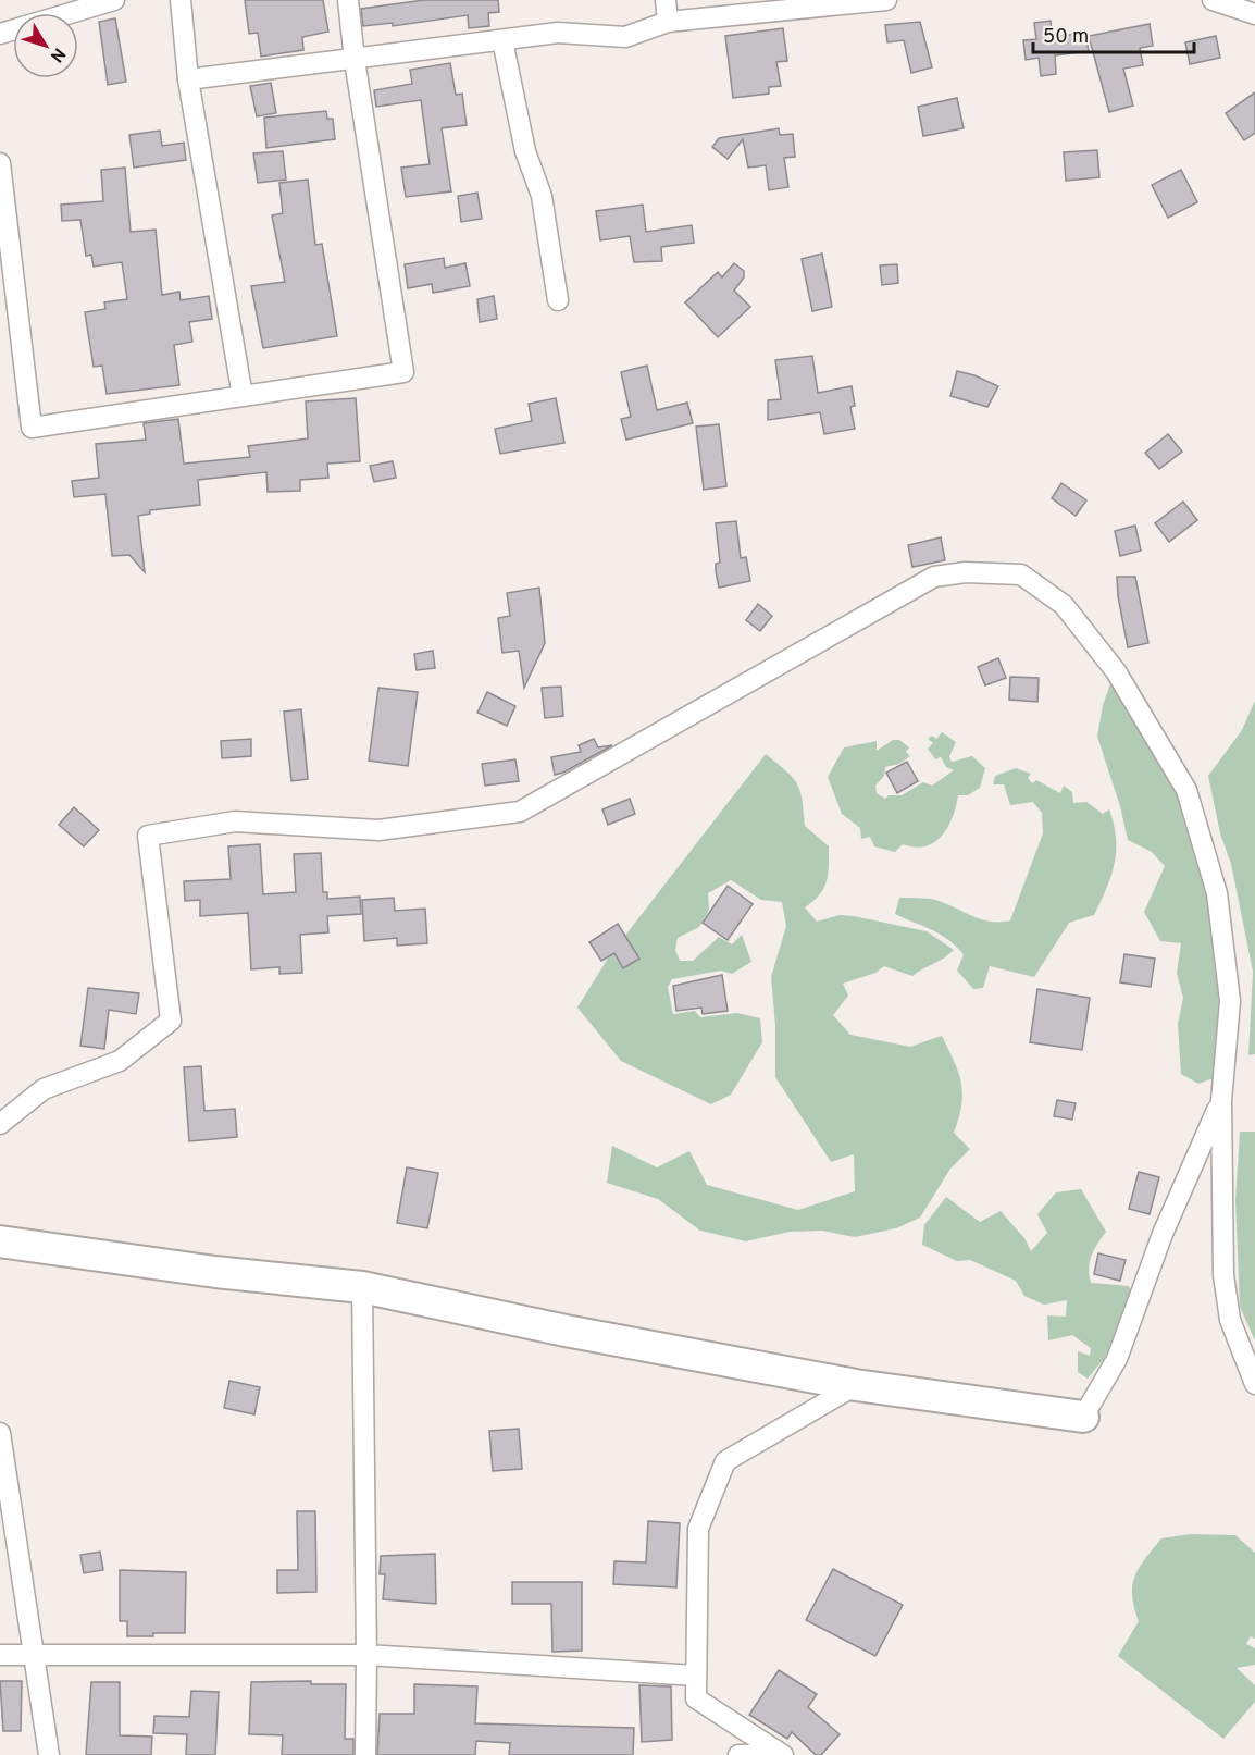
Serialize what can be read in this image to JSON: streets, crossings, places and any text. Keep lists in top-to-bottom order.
{
  "scale_bar": "50 m",
  "north": "bottom right"
}
